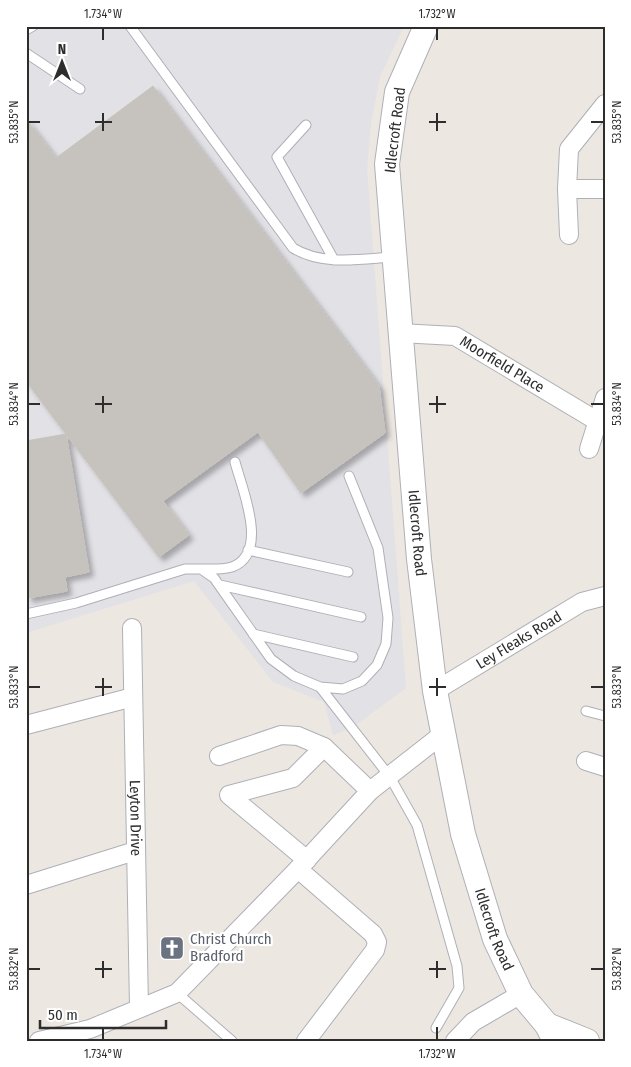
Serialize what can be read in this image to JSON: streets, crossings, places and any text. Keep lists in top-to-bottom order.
{
  "streets": {
    "street": [
      "Idlecroft Road",
      "Moorfield Place",
      "Ley Fleaks Road",
      "Leyton Drive"
    ]
  },
  "crossings": [
    ["Idlecroft Road", "Moorfield Place"],
    ["Idlecroft Road", "Ley Fleaks Road"]
  ],
  "places": {
    "church": ["Christ Church Bradford"]
  },
  "scale_bar": "50 m",
  "north": "top",
  "coordinates": [
    "1.734°W",
    "1.732°W",
    "53.835°N",
    "53.834°N",
    "53.833°N",
    "53.832°N"
  ]
}
